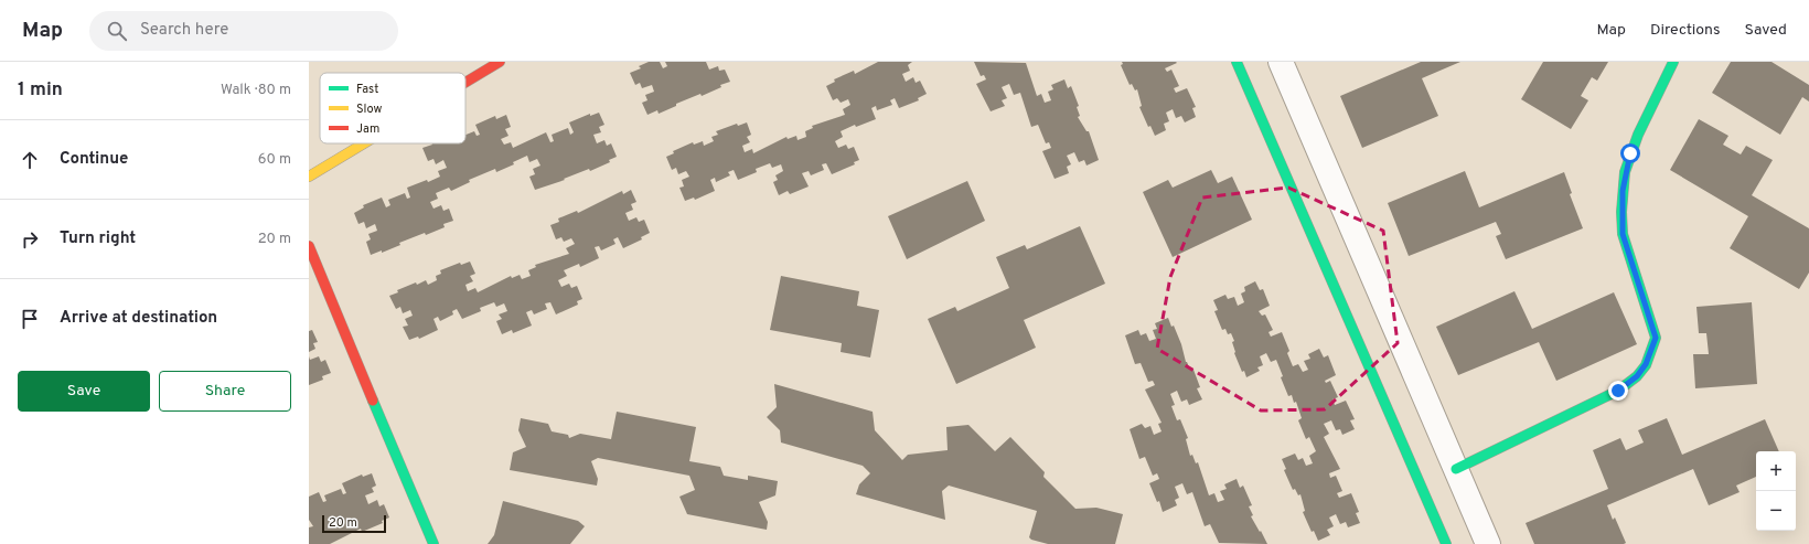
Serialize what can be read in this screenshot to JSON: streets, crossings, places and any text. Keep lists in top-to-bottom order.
{
  "legend": ["Fast", "Slow", "Jam"],
  "scale_bar": "20 m",
  "page": {
    "header": "Map",
    "search": "Search here",
    "nav": ["Map", "Directions", "Saved"],
    "heading": ["1 min", "Walk · 80 m"],
    "list": [
      ["Continue", "60 m"],
      ["Turn right", "20 m"],
      "Arrive at destination"
    ],
    "buttons": ["Save", "Share"],
    "map_buttons": ["+", "−"],
    "scale": "20 m"
  }
}
